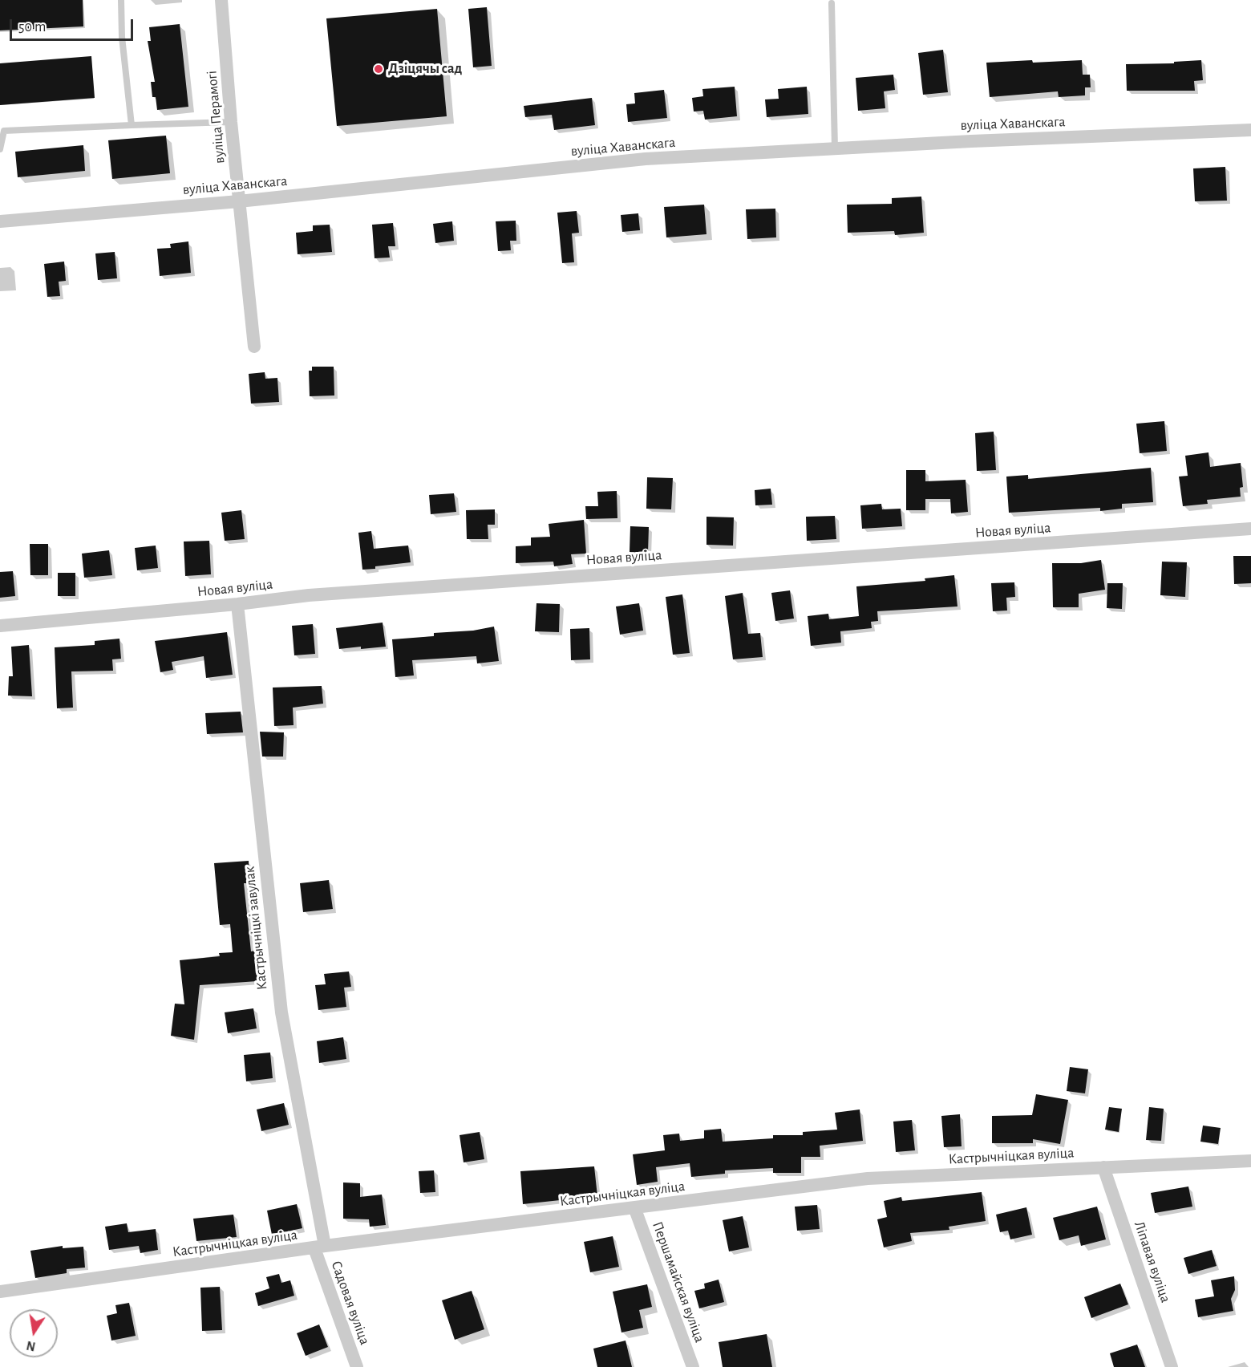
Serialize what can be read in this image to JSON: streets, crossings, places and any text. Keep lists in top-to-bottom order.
{
  "streets": {
    "street": [
      "вуліца Перамогі",
      "вуліца Хаванскага",
      "Новая вуліца",
      "Кастрычніцкі завулак",
      "Кастрычніцкая вуліца",
      "Ліпавая вуліца",
      "Першамайская вуліца",
      "Садовая вуліца"
    ]
  },
  "crossings": [
    ["вуліца Перамогі", "вуліца Хаванскага"],
    ["Новая вуліца", "Кастрычніцкі завулак"],
    ["Кастрычніцкі завулак", "Кастрычніцкая вуліца"],
    ["Кастрычніцкі завулак", "Садовая вуліца"],
    ["Кастрычніцкая вуліца", "Ліпавая вуліца"],
    ["Кастрычніцкая вуліца", "Першамайская вуліца"],
    ["Кастрычніцкая вуліца", "Садовая вуліца"]
  ],
  "places": ["Дзіцячы сад"],
  "scale_bar": "50 m",
  "north": "bottom"
}
